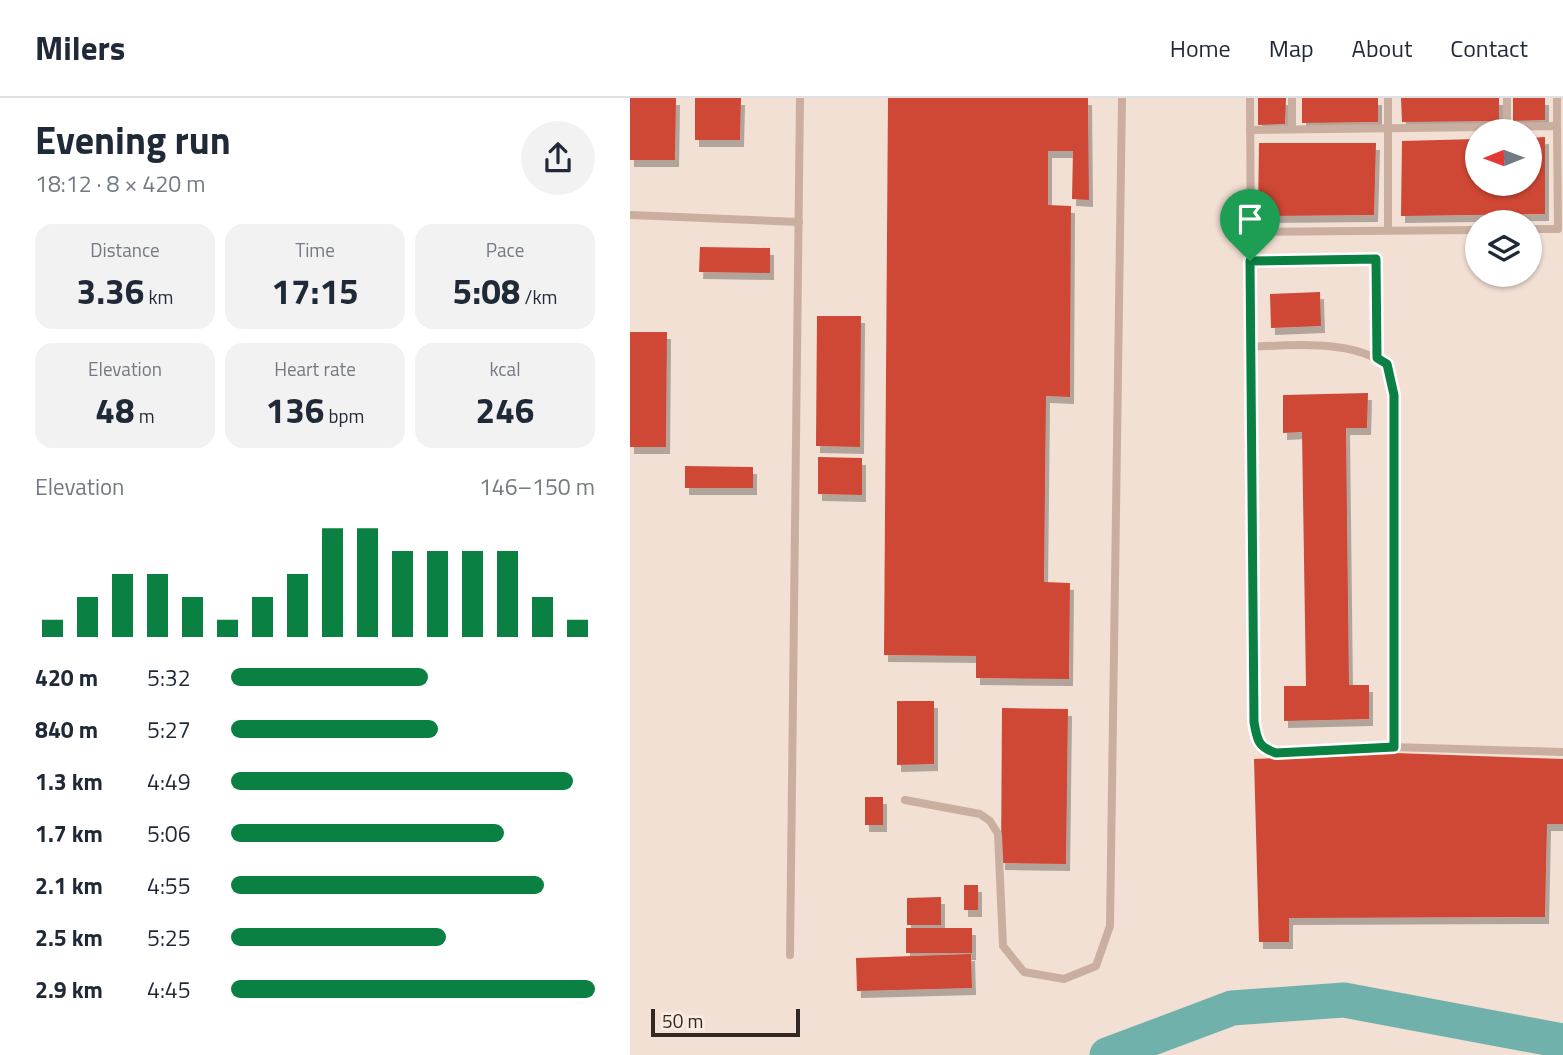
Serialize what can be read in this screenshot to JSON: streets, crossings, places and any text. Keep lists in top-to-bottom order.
{
  "scale_bar": "50 m",
  "north": "left",
  "page": {
    "header": "Milers",
    "nav": [
      "Home",
      "Map",
      "About",
      "Contact"
    ],
    "heading": ["Evening run", "18:12 · 8 × 420 m"],
    "stats": [
      ["Distance", "3.36 km"],
      ["Time", "17:15"],
      ["Pace", "5:08 /km"],
      ["Elevation", "48 m"],
      ["Heart rate", "136 bpm"],
      ["kcal", "246"]
    ],
    "chart": ["Elevation", "146–150 m"],
    "list": [
      {
        "name": "420 m",
        "note": "5:32"
      },
      {
        "name": "840 m",
        "note": "5:27"
      },
      {
        "name": "1.3 km",
        "note": "4:49"
      },
      {
        "name": "1.7 km",
        "note": "5:06"
      },
      {
        "name": "2.1 km",
        "note": "4:55"
      },
      {
        "name": "2.5 km",
        "note": "5:25"
      },
      {
        "name": "2.9 km",
        "note": "4:45"
      }
    ],
    "scale": "50 m"
  }
}
